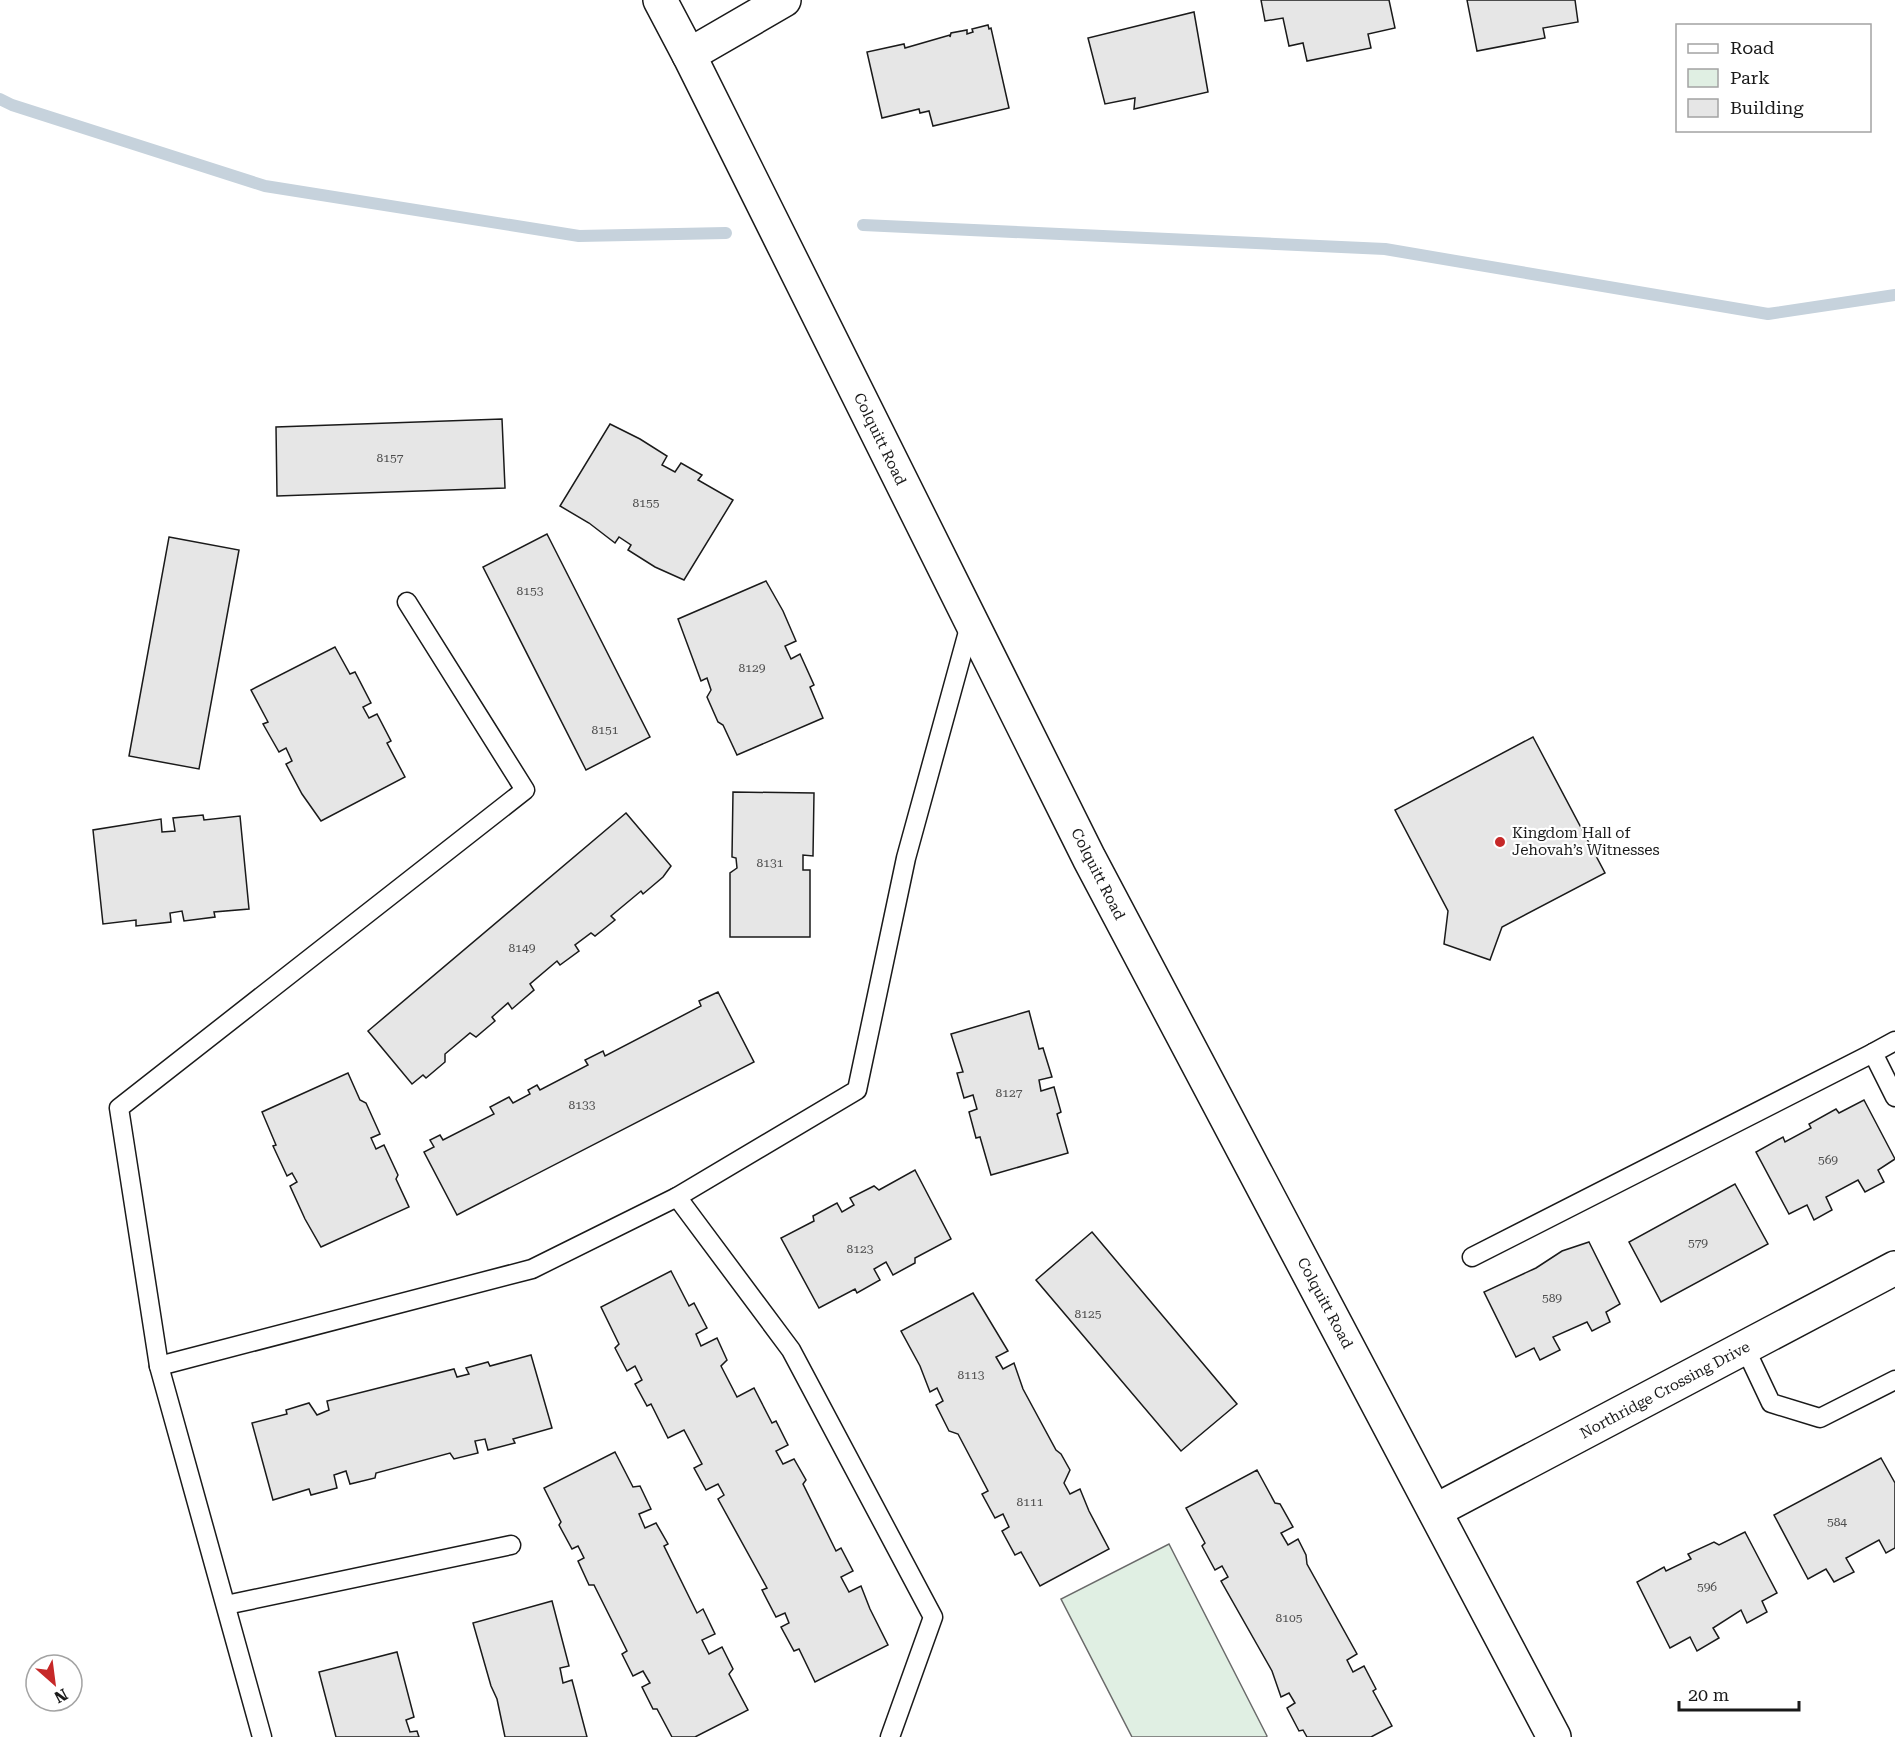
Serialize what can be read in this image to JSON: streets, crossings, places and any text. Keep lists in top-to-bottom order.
{
  "streets": {
    "street": ["Colquitt Road", "Northridge Crossing Drive"]
  },
  "crossings": [
    ["Colquitt Road", "Northridge Crossing Drive"]
  ],
  "places": ["Kingdom Hall of Jehovah’s Witnesses"],
  "house_numbers": [
    "8157",
    "8155",
    "8153",
    "8129",
    "8151",
    "8131",
    "8149",
    "8127",
    "8133",
    "569",
    "579",
    "8123",
    "589",
    "8125",
    "8113",
    "8111",
    "584",
    "596",
    "8105"
  ],
  "legend": ["Road", "Park", "Building"],
  "scale_bar": "20 m",
  "north": "bottom right"
}
